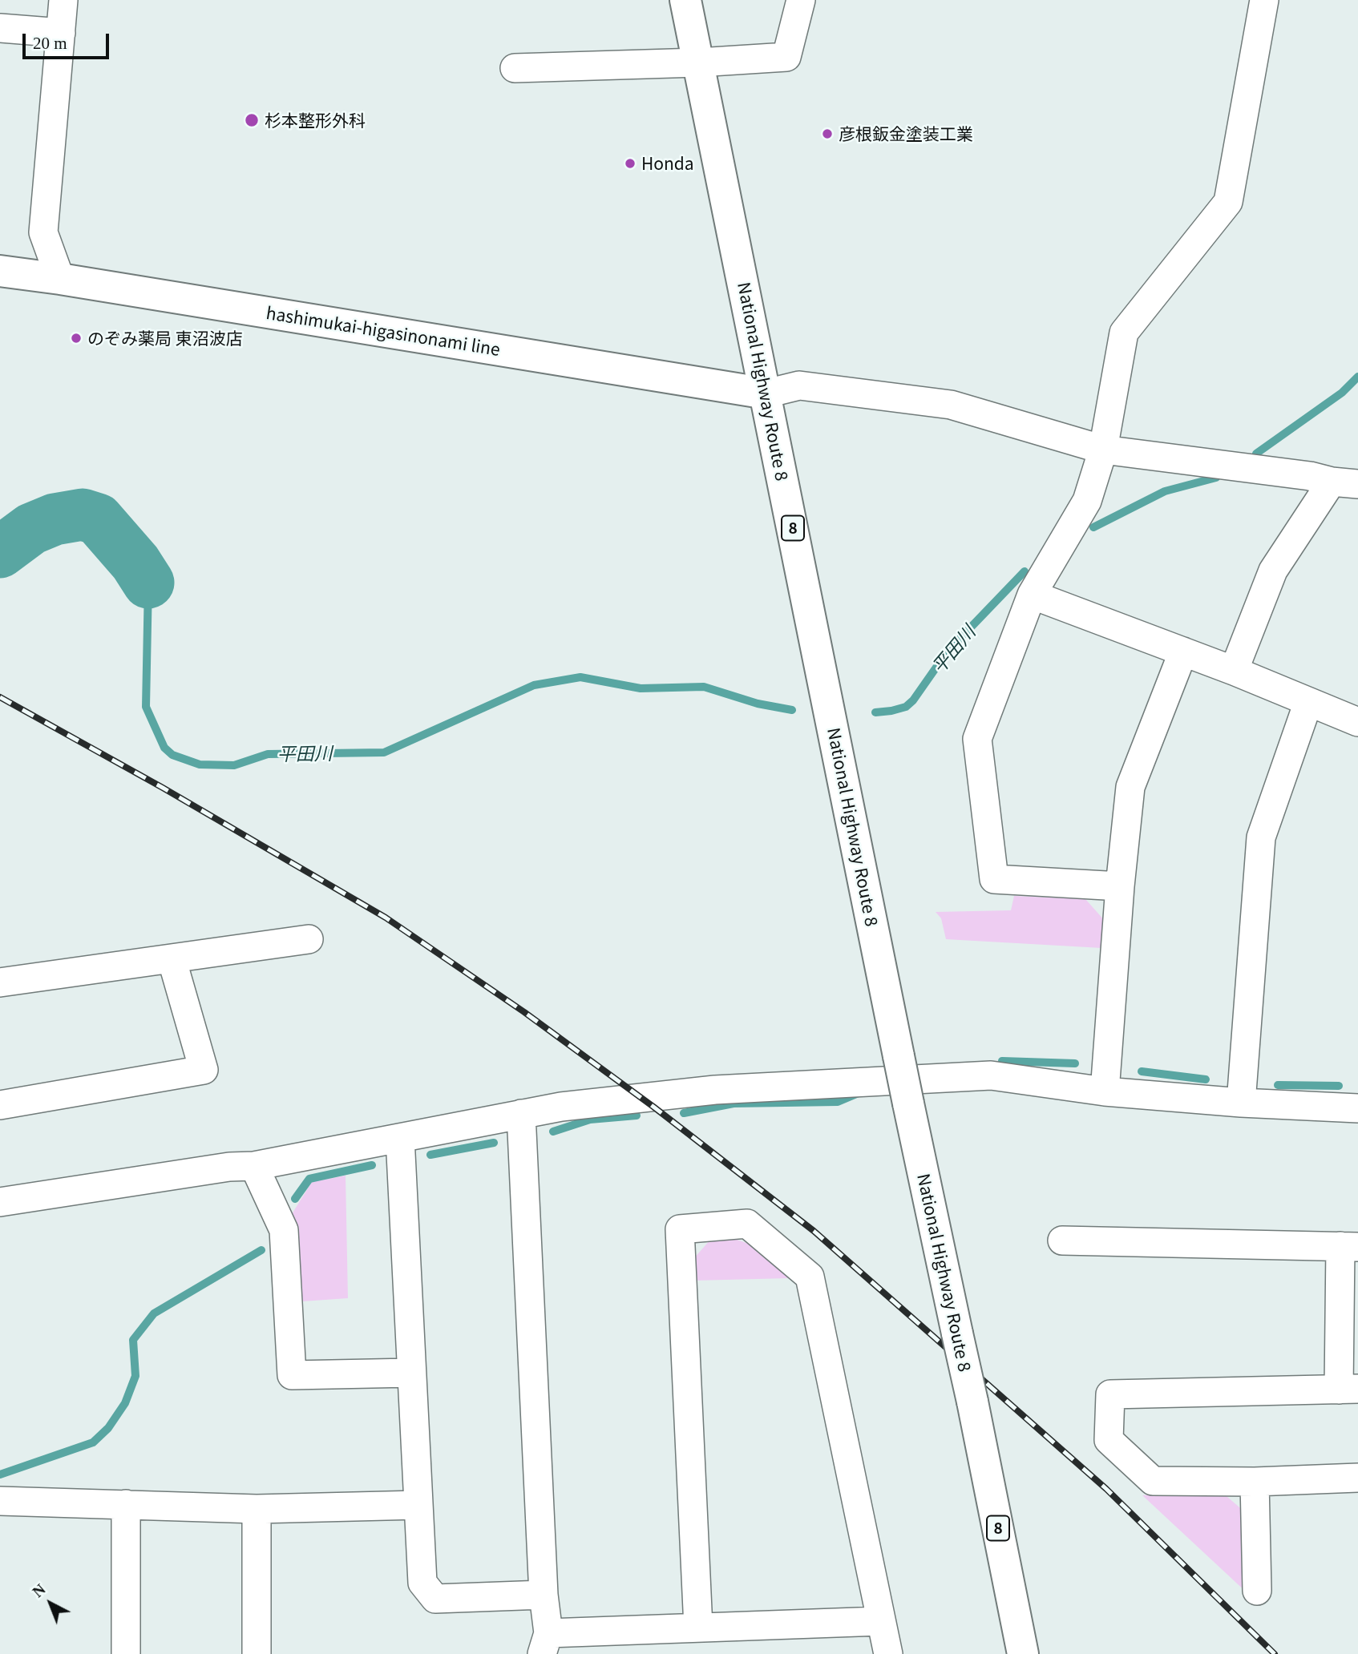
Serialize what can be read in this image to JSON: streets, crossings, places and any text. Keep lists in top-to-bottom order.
{
  "streets": {
    "main road": ["hashimukai-higasinonami line", "National Highway Route 8", "8"]
  },
  "crossings": [
    ["hashimukai-higasinonami line", "National Highway Route 8"]
  ],
  "water": ["平田川"],
  "places": [
    "杉本整形外科",
    "彦根鈑金塗装工業",
    "Honda",
    "のぞみ薬局 東沼波店"
  ],
  "scale_bar": "20 m",
  "north": "top left"
}
